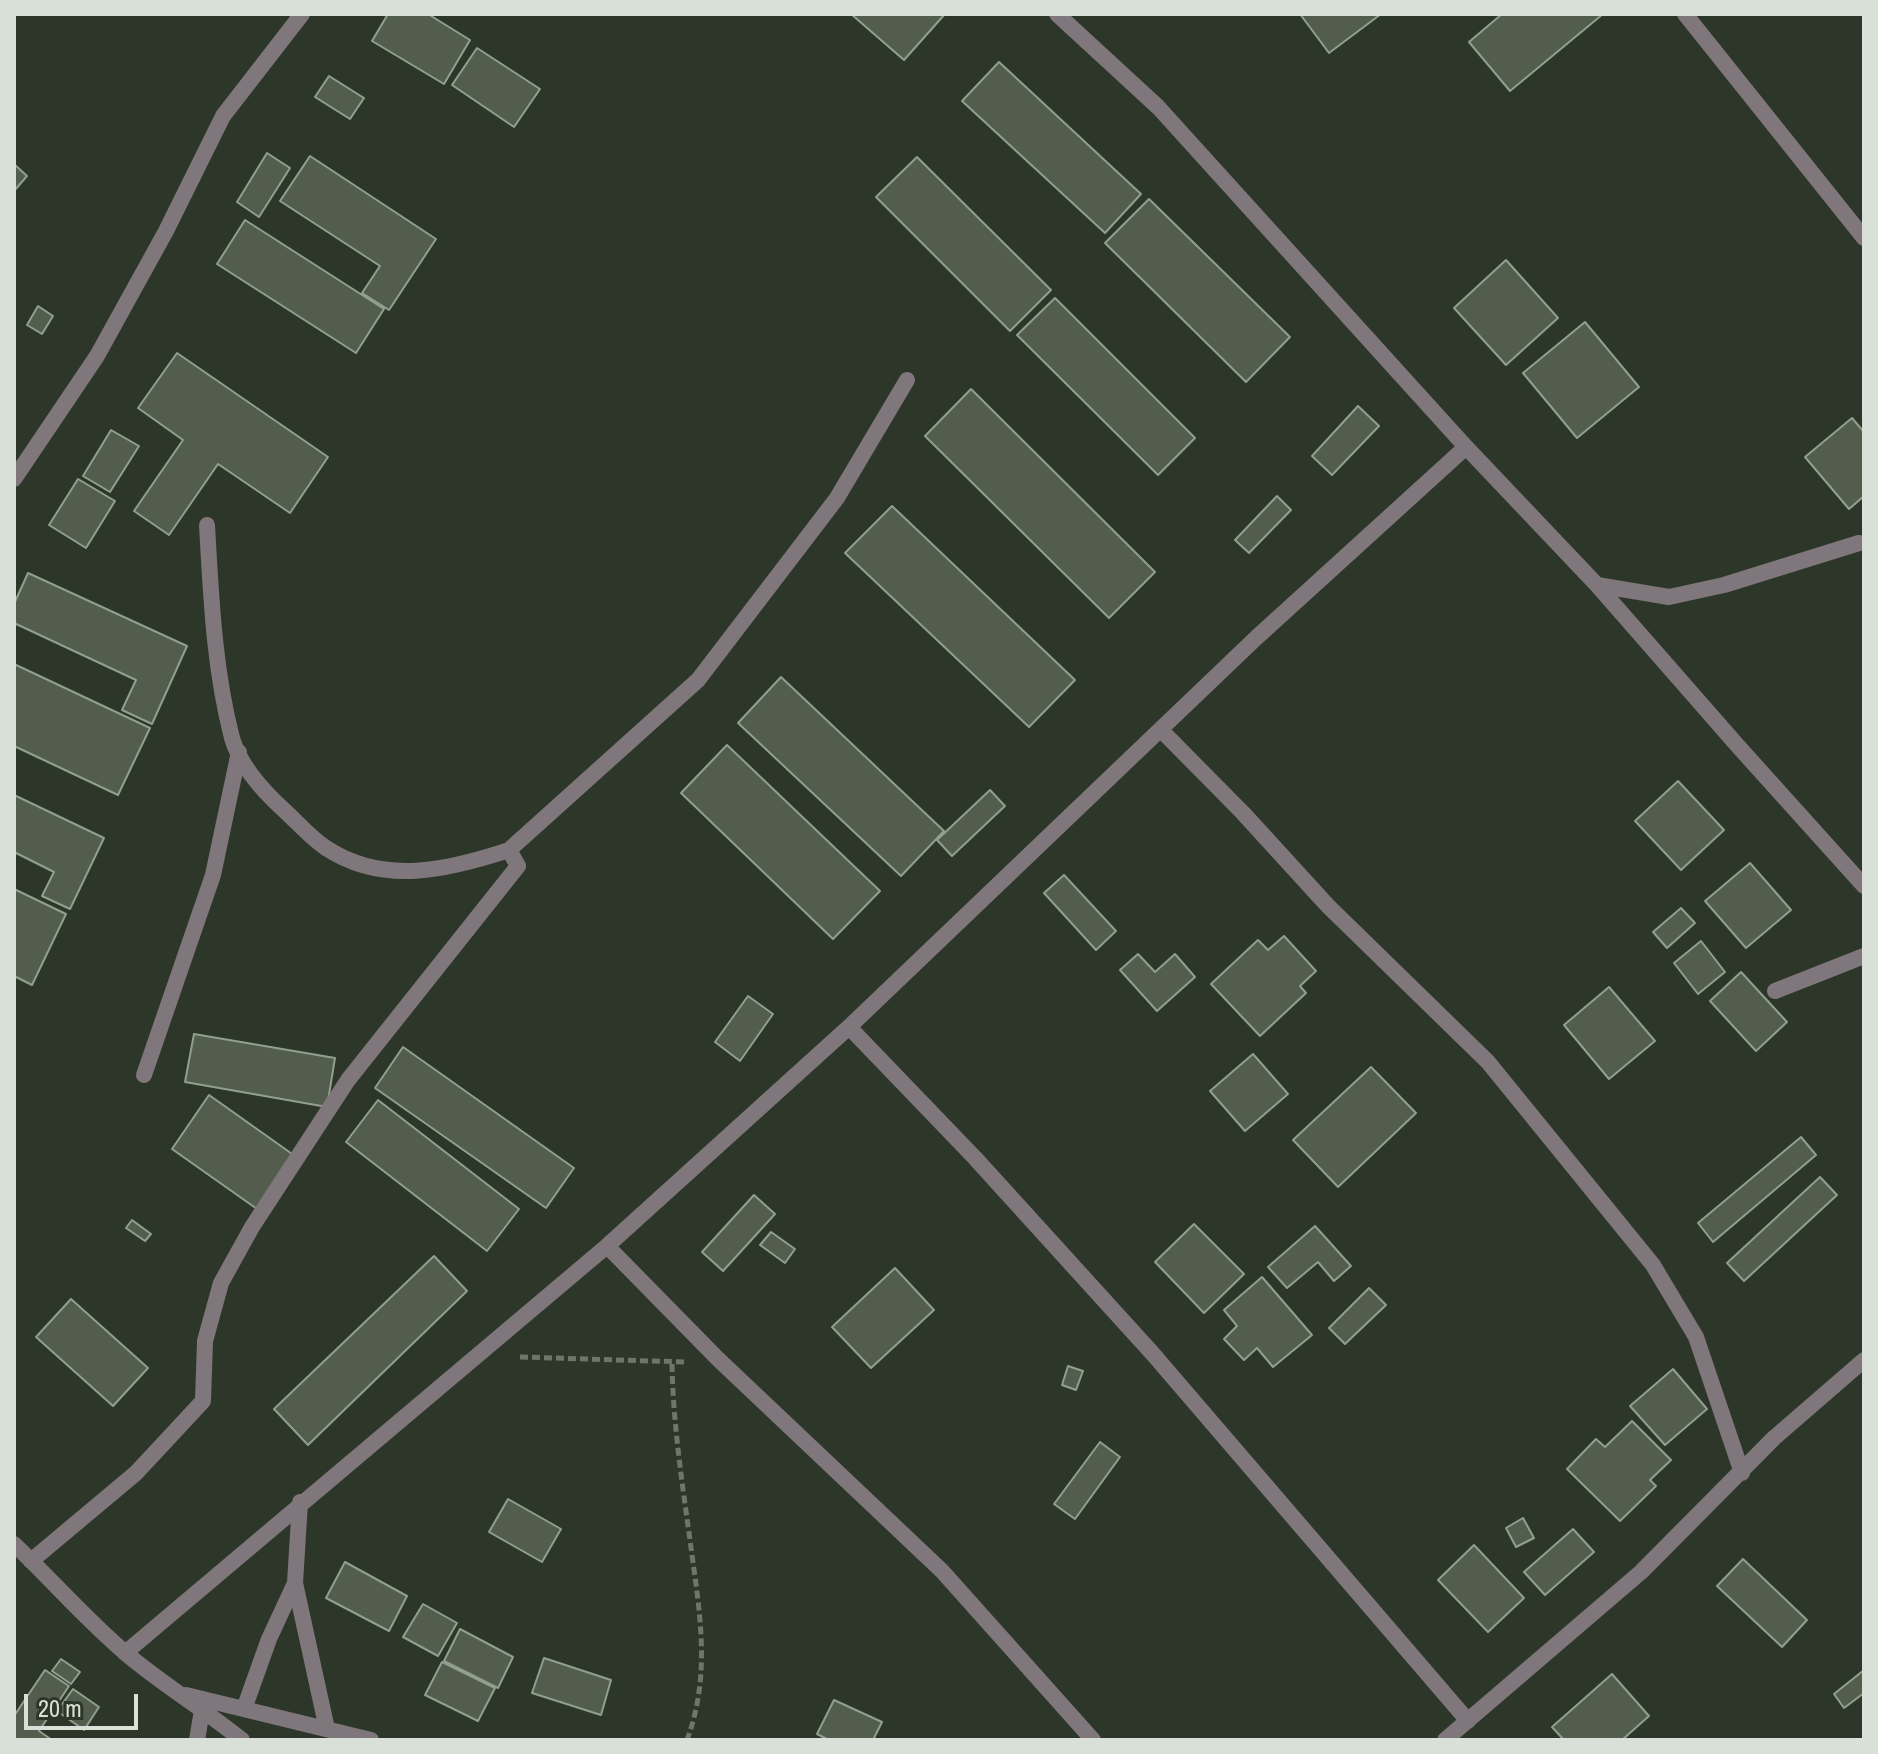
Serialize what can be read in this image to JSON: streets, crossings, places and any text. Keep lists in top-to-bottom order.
{
  "scale_bar": "20 m"
}
